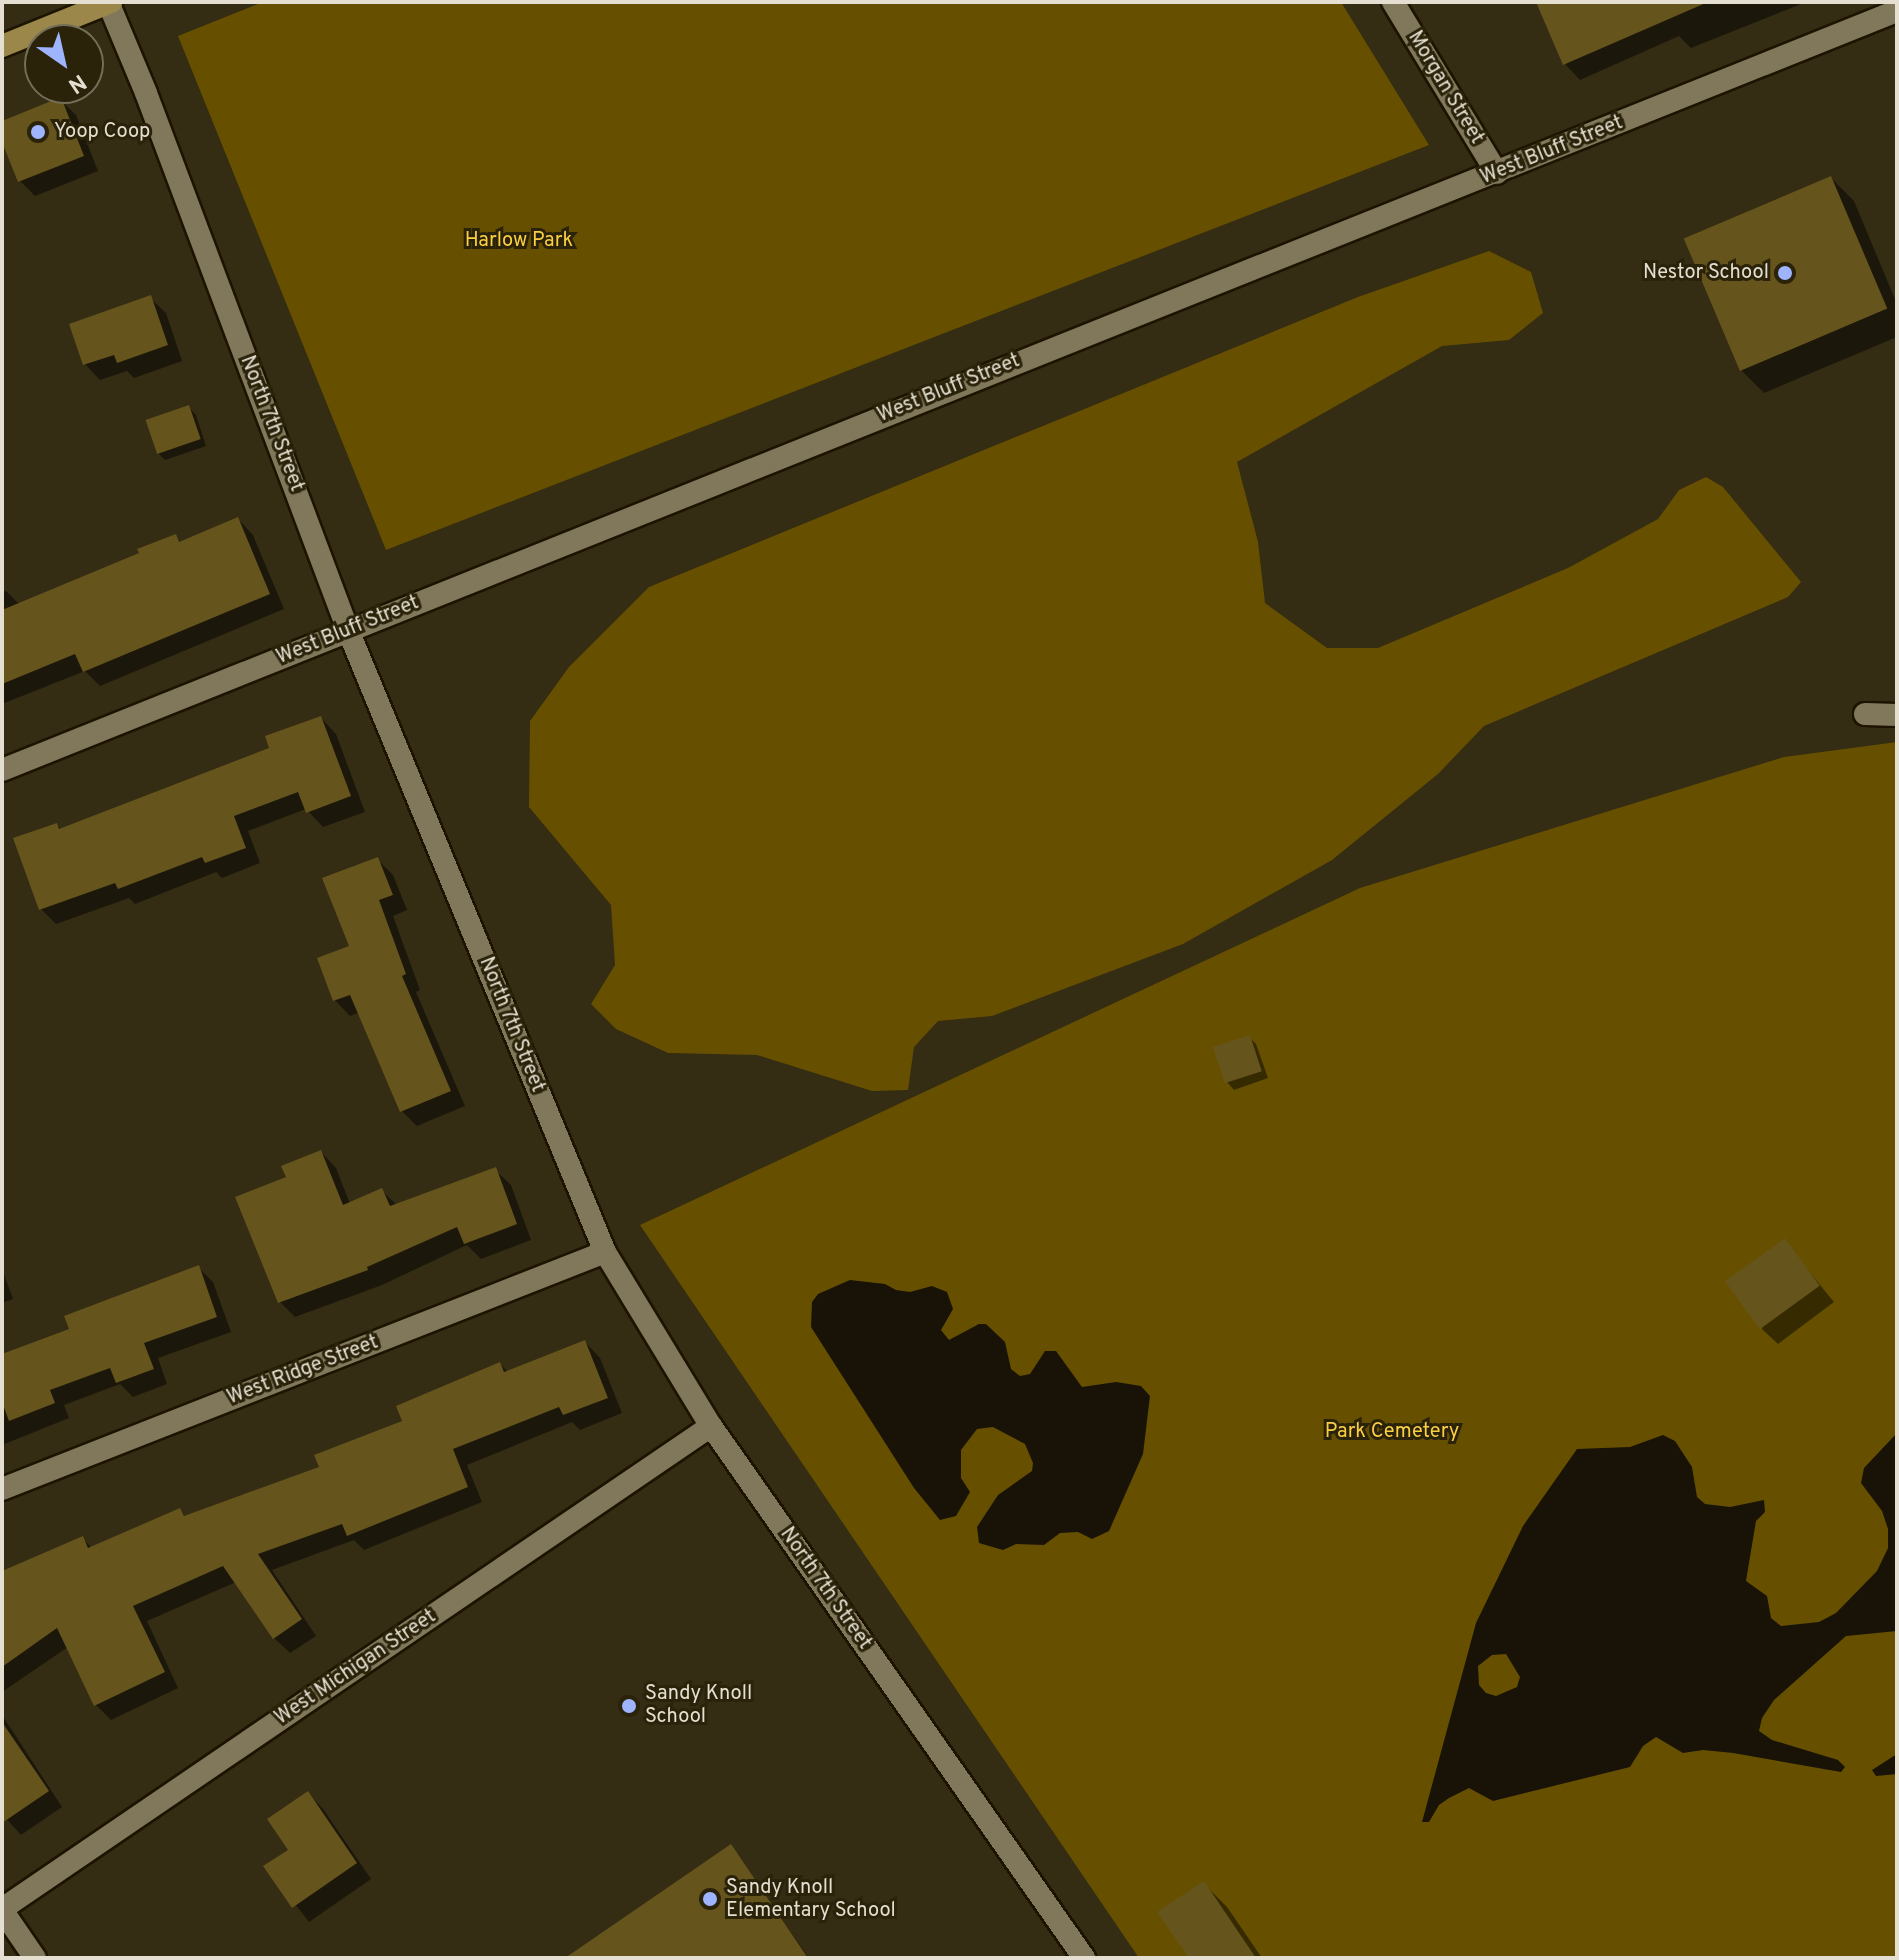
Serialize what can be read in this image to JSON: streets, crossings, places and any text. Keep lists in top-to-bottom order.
{
  "streets": {
    "street": [
      "Morgan Street",
      "West Bluff Street",
      "North 7th Street",
      "West Ridge Street",
      "West Michigan Street"
    ]
  },
  "crossings": [
    ["Morgan Street", "West Bluff Street"],
    ["West Bluff Street", "North 7th Street"],
    ["North 7th Street", "West Ridge Street"],
    ["North 7th Street", "West Michigan Street"]
  ],
  "parks": ["Harlow Park", "Park Cemetery"],
  "places": [
    "Yoop Coop",
    "Nestor School",
    "Sandy Knoll School",
    "Sandy Knoll Elementary School"
  ],
  "north": "bottom right"
}
